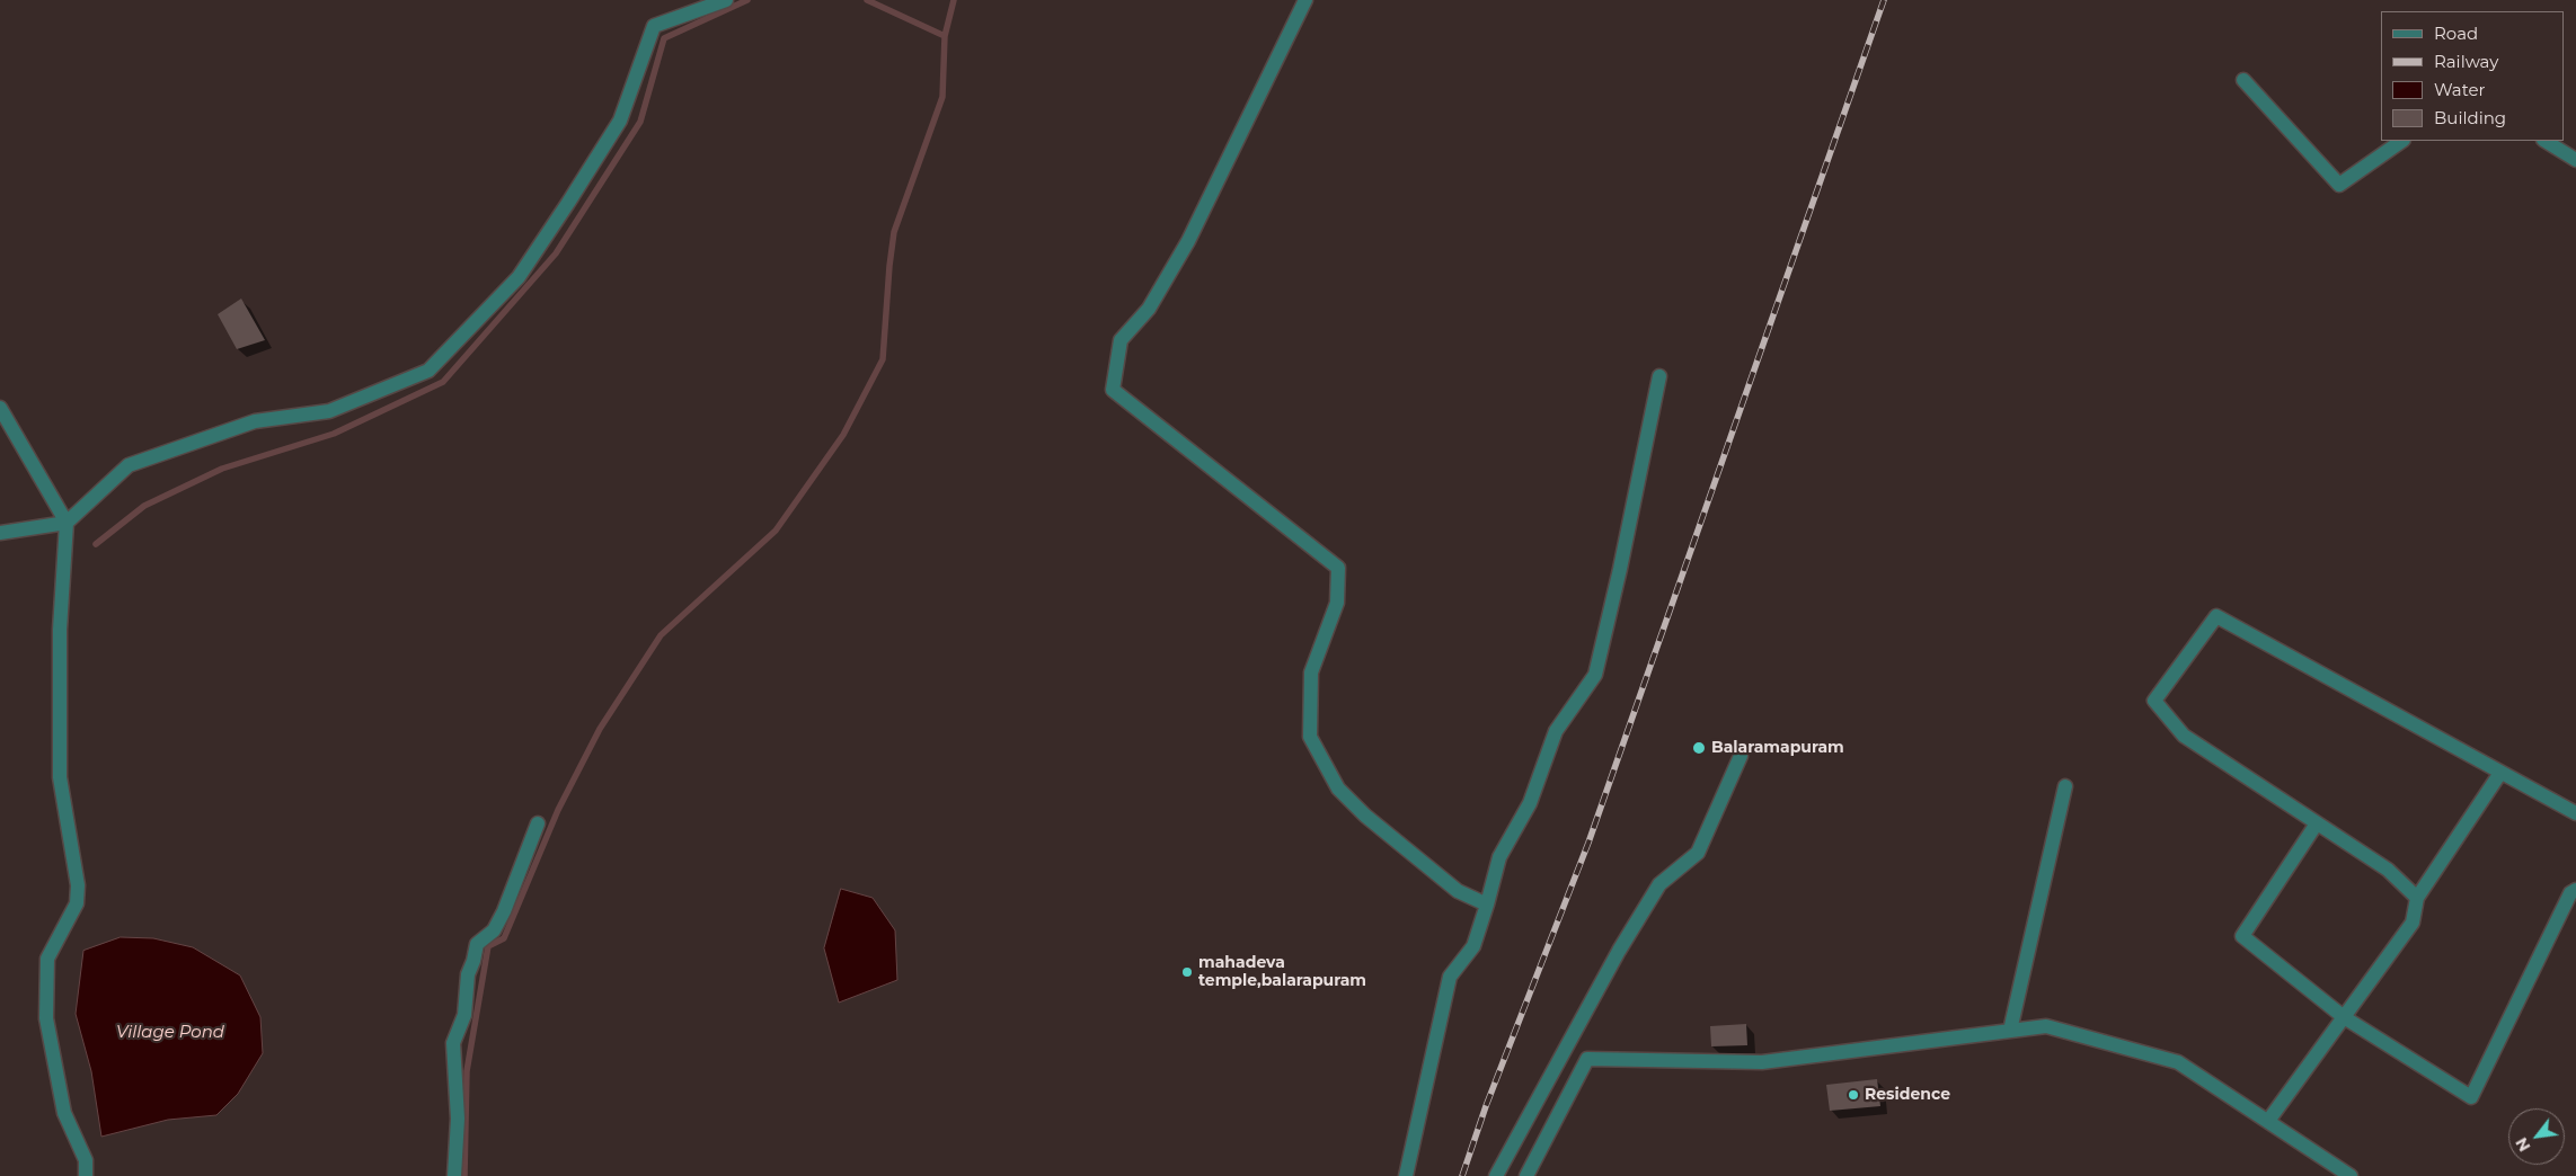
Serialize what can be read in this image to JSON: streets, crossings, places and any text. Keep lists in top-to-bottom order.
{
  "water": ["Village Pond"],
  "places": ["Balaramapuram", "mahadeva temple,balarapuram", "Residence"],
  "legend": [
    "Road",
    "Railway",
    "Water",
    "Building"
  ],
  "north": "bottom left"
}
